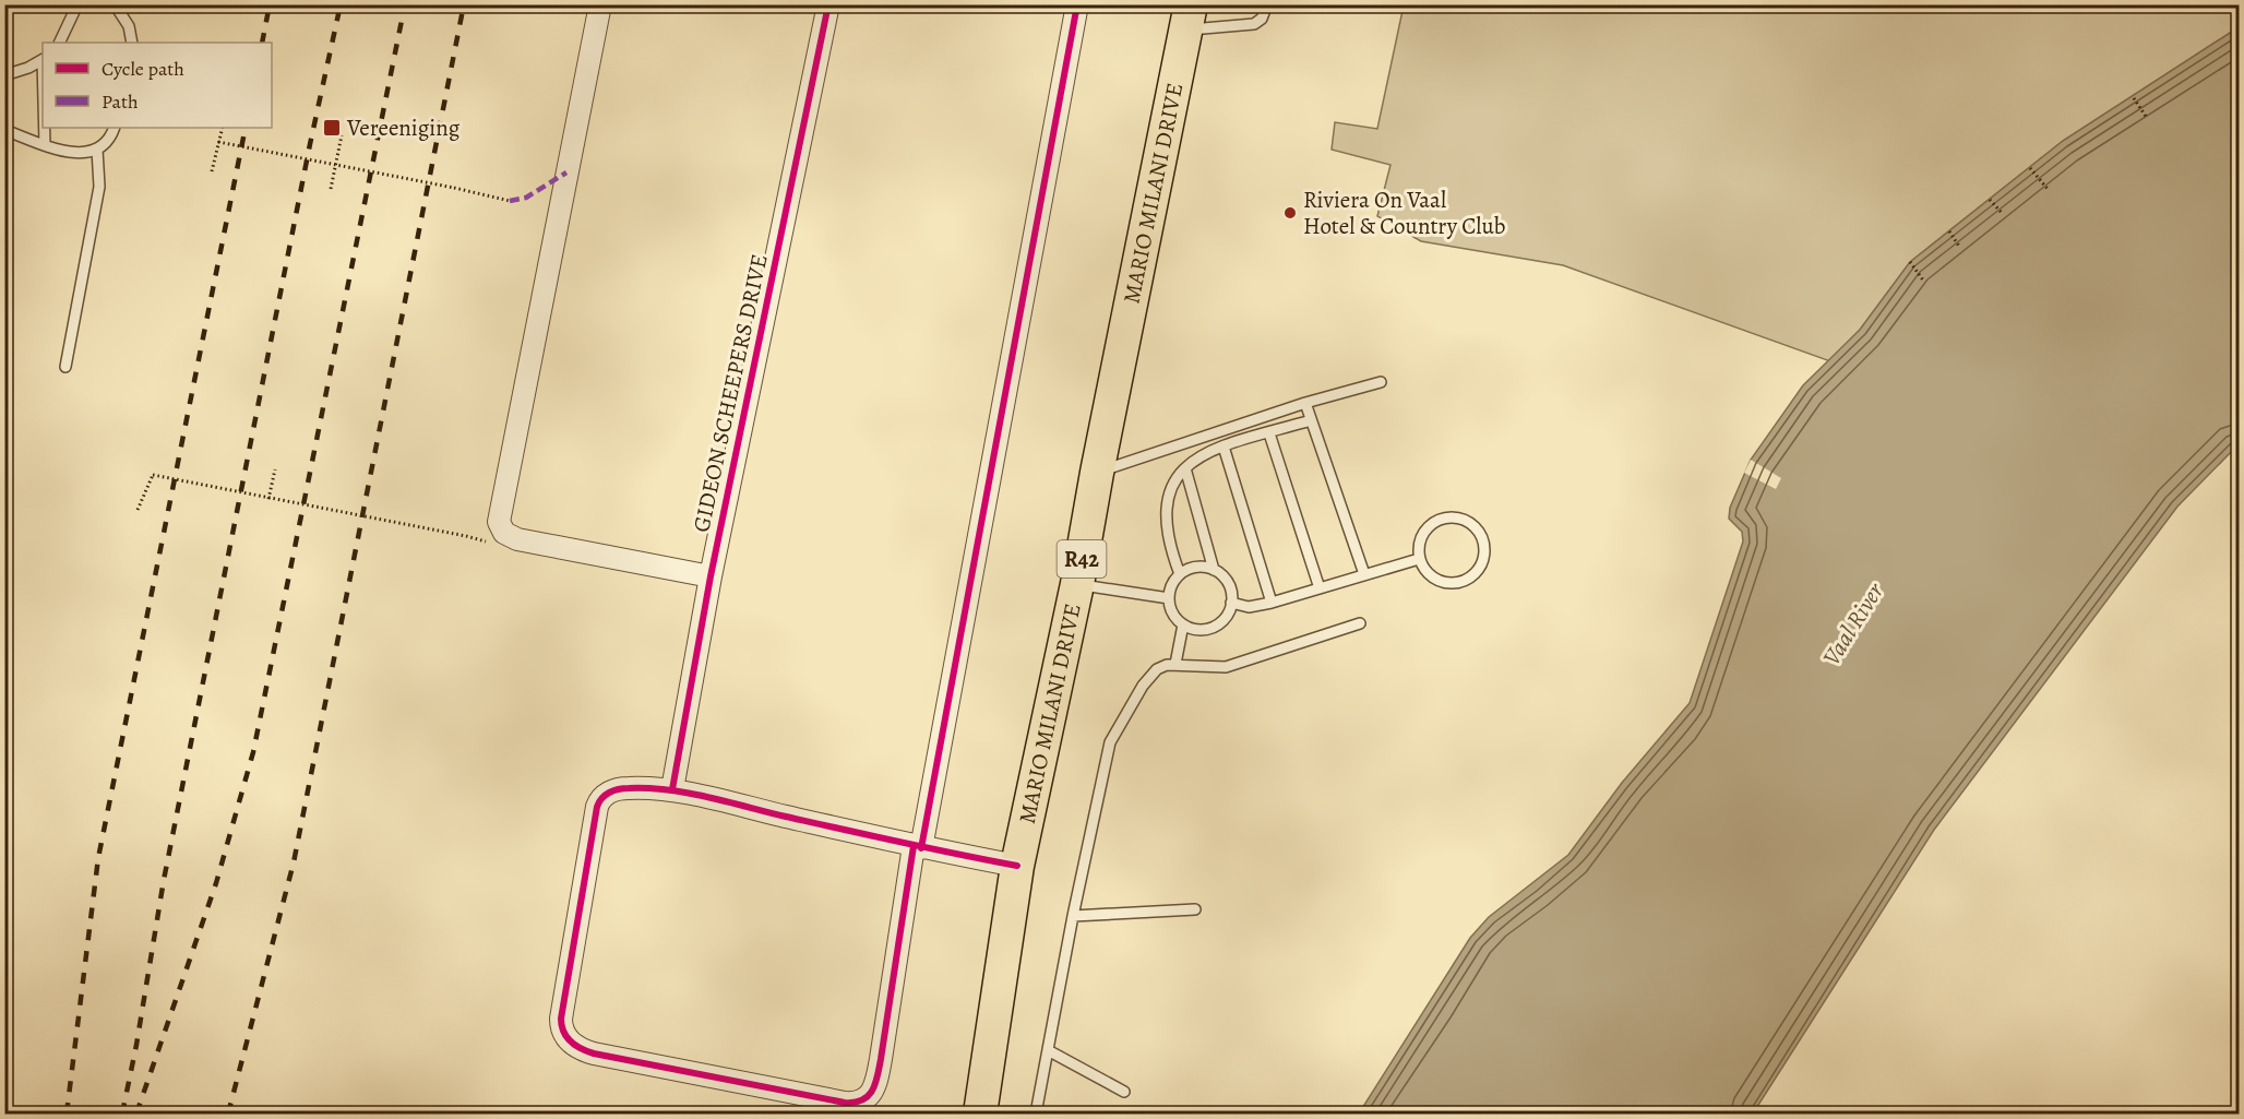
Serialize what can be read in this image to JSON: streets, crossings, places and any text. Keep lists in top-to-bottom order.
{
  "streets": {
    "main road": ["MARIO MILANI DRIVE", "R42"],
    "street": ["GIDEON SCHEEPERS DRIVE"]
  },
  "water": ["Vaal River"],
  "places": {
    "transit": ["Vereeniging"],
    "other": ["Riviera On Vaal Hotel & Country Club"]
  },
  "legend": ["Cycle path", "Path"]
}
